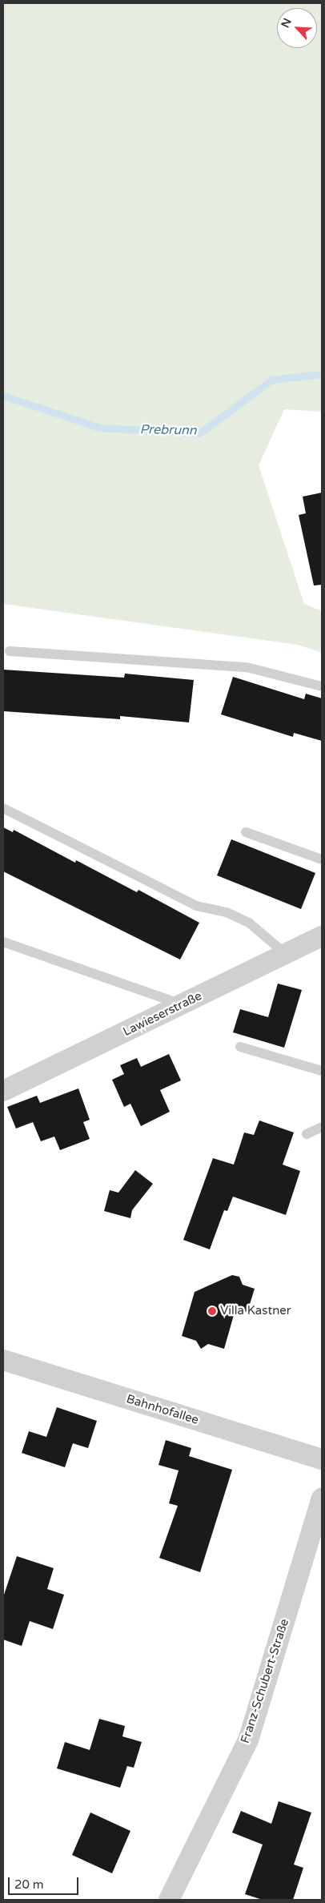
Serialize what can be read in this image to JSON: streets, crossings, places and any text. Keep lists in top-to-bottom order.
{
  "streets": {
    "street": ["Lawieserstraße", "Bahnhofallee", "Franz-Schubert-Straße"]
  },
  "water": ["Prebrunn"],
  "places": ["Villa Kastner"],
  "scale_bar": "20 m",
  "north": "top left"
}
